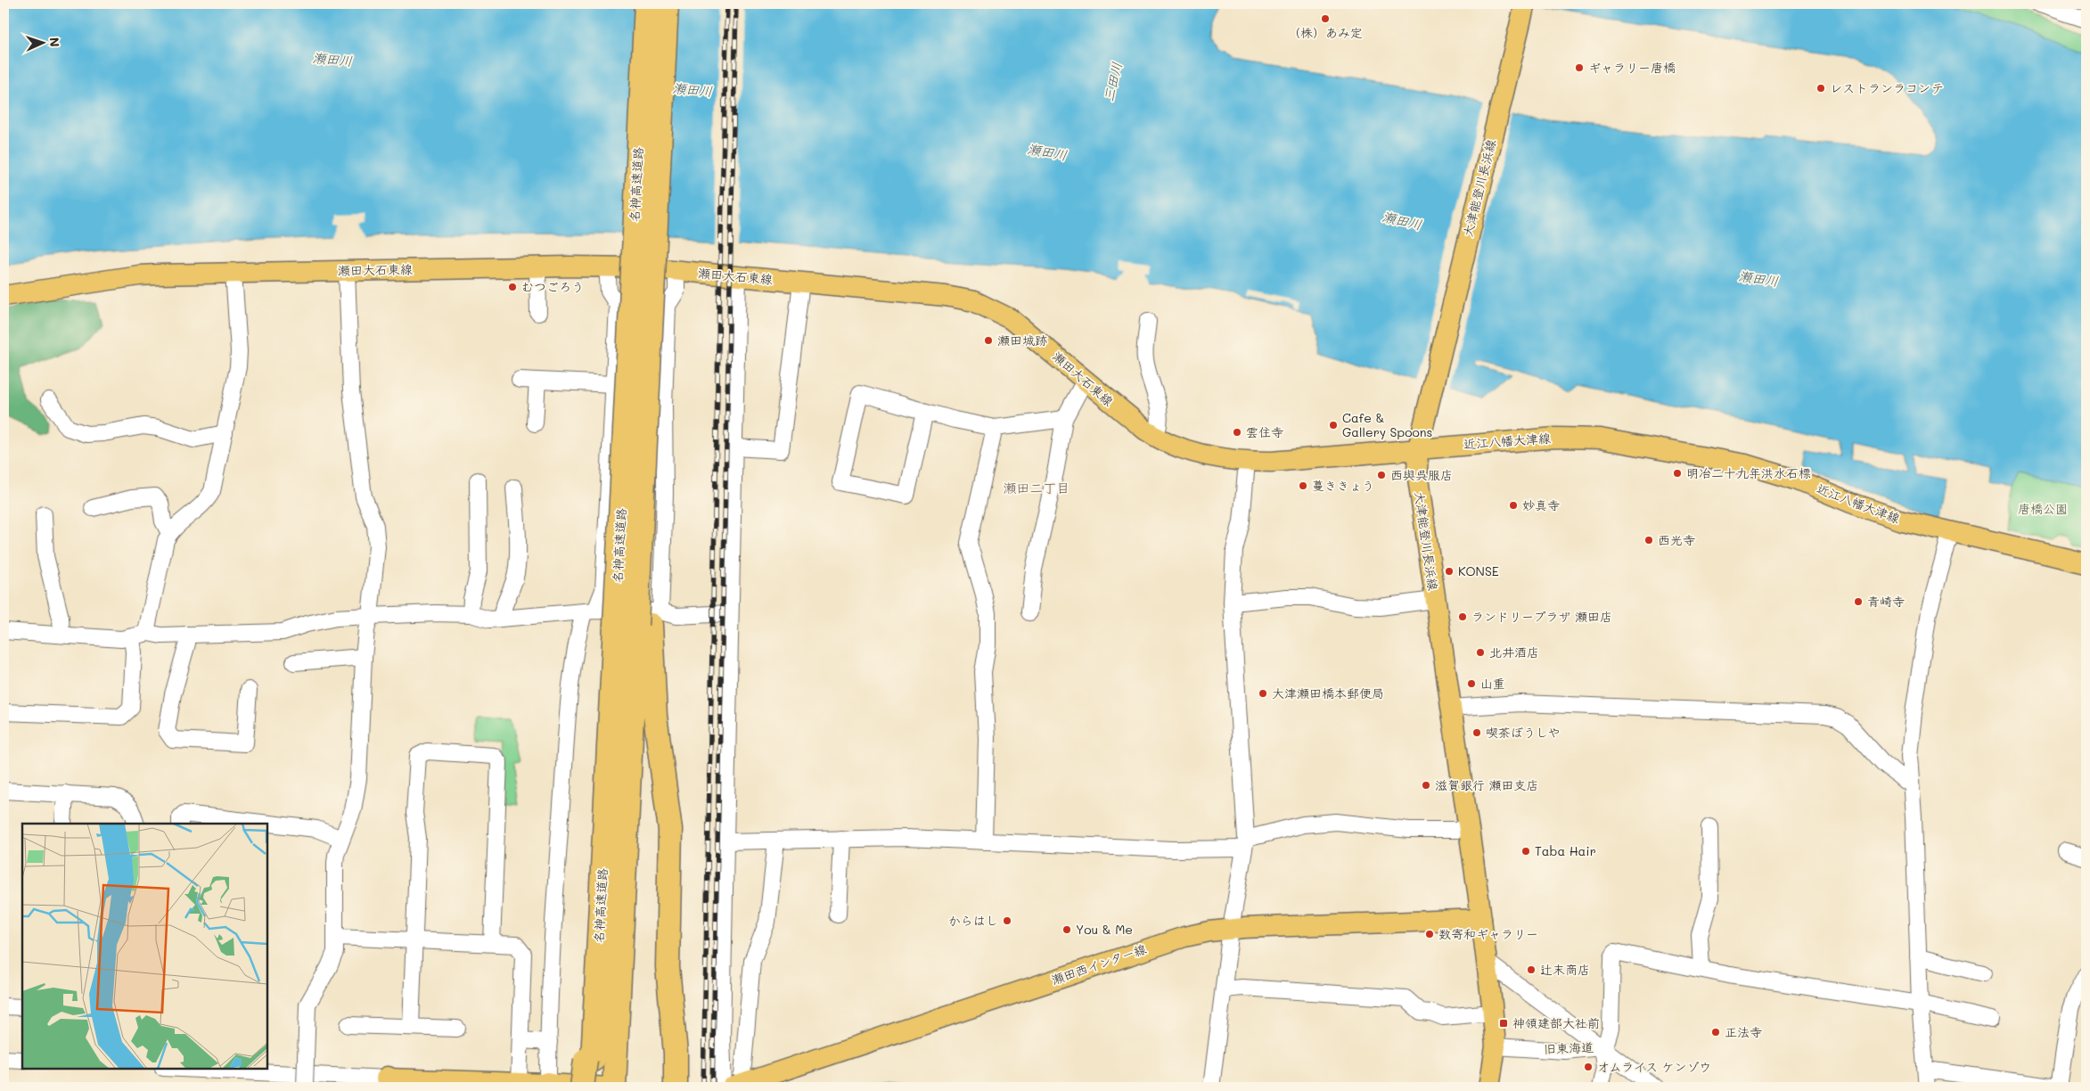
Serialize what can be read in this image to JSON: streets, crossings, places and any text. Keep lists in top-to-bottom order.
{
  "streets": {
    "highway": ["名神高速道路"],
    "main road": [
      "大津能登川長浜線",
      "瀬田大石東線",
      "近江八幡大津線",
      "瀬田西インター線"
    ],
    "street": ["旧東海道"]
  },
  "crossings": [
    ["大津能登川長浜線", "瀬田大石東線"],
    ["大津能登川長浜線", "近江八幡大津線"],
    ["大津能登川長浜線", "瀬田西インター線"],
    ["大津能登川長浜線", "旧東海道"],
    ["瀬田大石東線", "近江八幡大津線"]
  ],
  "districts": ["瀬田二丁目"],
  "water": ["瀬田川", "三田川"],
  "parks": ["唐橋公園"],
  "places": {
    "other": [
      "（株）あみ定",
      "ギャラリー唐橋",
      "レストランラコンテ",
      "むつごろう",
      "瀬田城跡",
      "Cafe & Gallery Spoons",
      "雲住寺",
      "明冶二十九年洪水石標",
      "西與呉服店",
      "蔓ききょう",
      "妙真寺",
      "西光寺",
      "KONSE",
      "青崎寺",
      "ランドリープラザ 瀬田店",
      "北井酒店",
      "山重",
      "大津瀬田橋本郵便局",
      "喫茶ぼうしや",
      "滋賀銀行 瀬田支店",
      "Taba Hair",
      "からはし",
      "You & Me",
      "数寄和ギャラリー",
      "辻末商店",
      "正法寺",
      "オムライス ケンゾウ"
    ],
    "transit": ["神領建部大社前"]
  },
  "north": "right"
}
